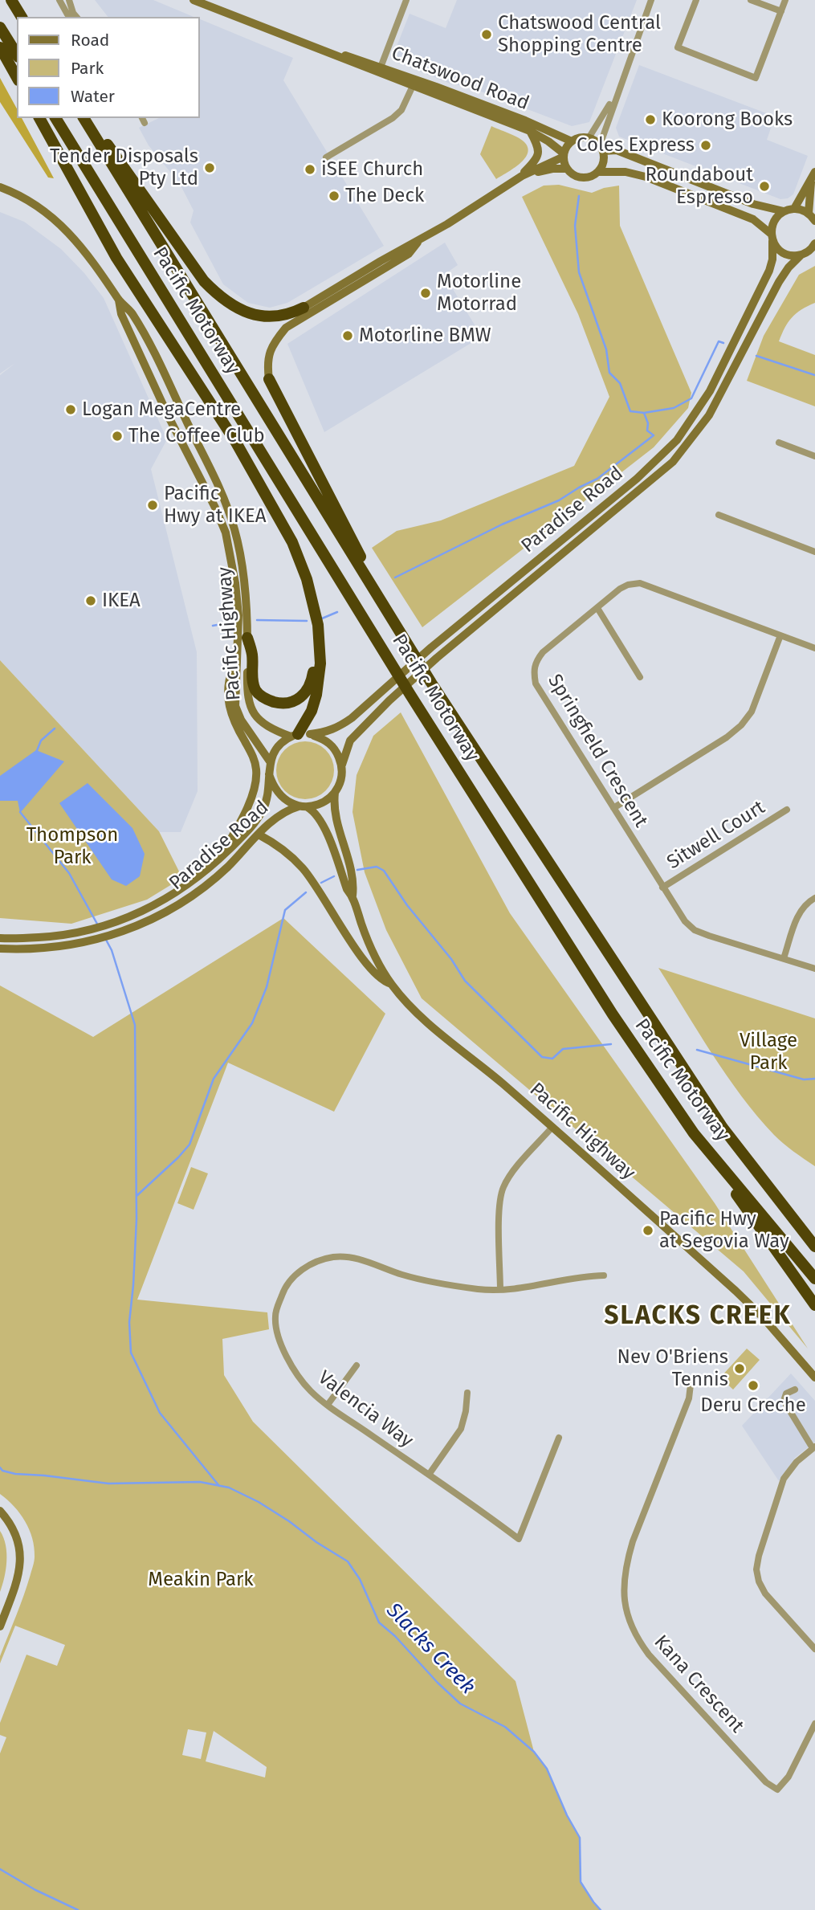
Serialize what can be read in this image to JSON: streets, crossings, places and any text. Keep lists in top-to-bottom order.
{
  "streets": {
    "highway": ["Pacific Motorway"],
    "main road": ["Chatswood Road", "Paradise Road", "Pacific Highway"],
    "street": [
      "Springfield Crescent",
      "Sitwell Court",
      "Valencia Way",
      "Kana Crescent"
    ]
  },
  "crossings": [
    ["Paradise Road", "Pacific Highway"],
    ["Springfield Crescent", "Sitwell Court"]
  ],
  "districts": ["SLACKS CREEK"],
  "water": ["Slacks Creek"],
  "parks": ["Thompson Park", "Village Park", "Meakin Park"],
  "places": [
    "Chatswood Central Shopping Centre",
    "Koorong Books",
    "Coles Express",
    "Tender Disposals Pty Ltd",
    "iSEE Church",
    "Roundabout Espresso",
    "The Deck",
    "Motorline Motorrad",
    "Motorline BMW",
    "Logan MegaCentre",
    "The Coffee Club",
    "Pacific Hwy at IKEA",
    "IKEA",
    "Pacific Hwy at Segovia Way",
    "Nev O'Briens Tennis",
    "Deru Creche"
  ],
  "legend": ["Road", "Park", "Water"]
}
